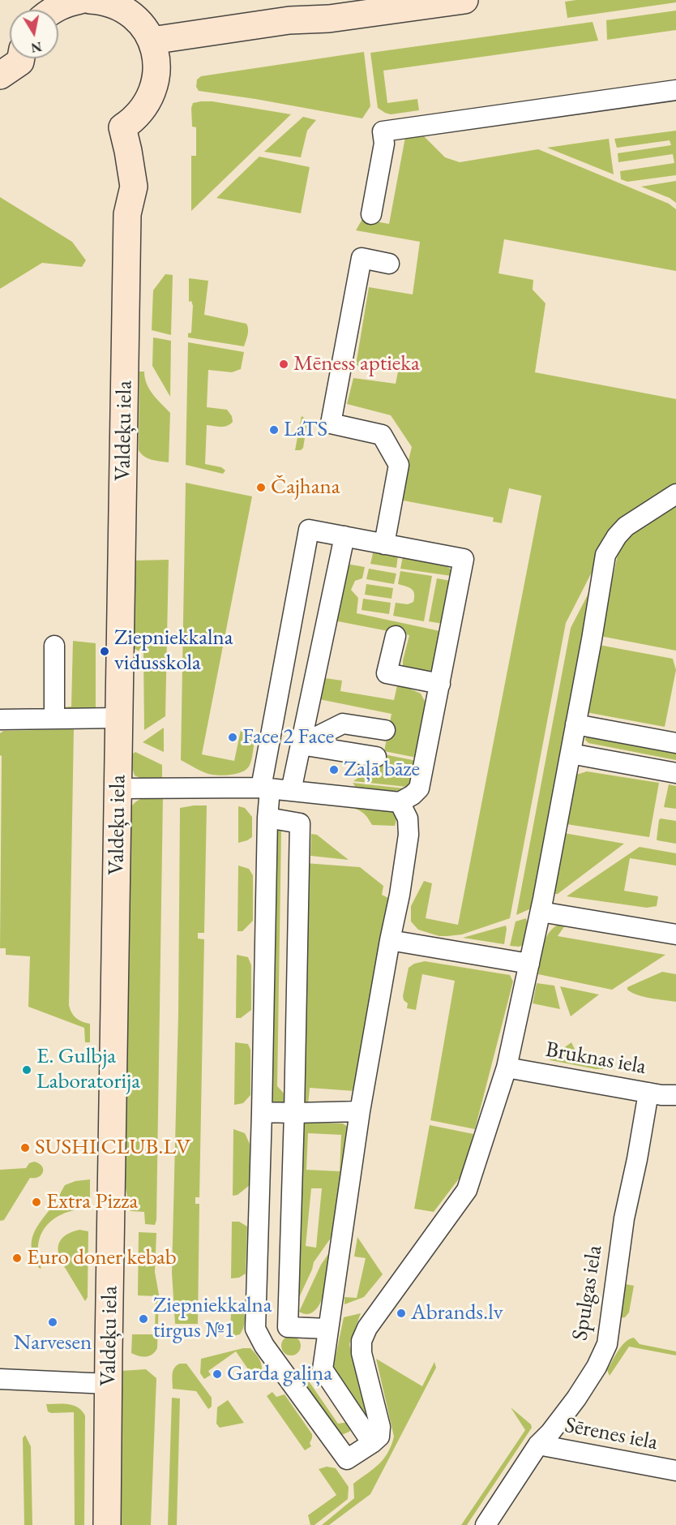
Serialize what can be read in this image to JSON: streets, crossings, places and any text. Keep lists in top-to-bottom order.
{
  "streets": {
    "street": [
      "Valdeķu iela",
      "Bruknas iela",
      "Spulgas iela",
      "Sērenes iela"
    ]
  },
  "crossings": [
    ["Bruknas iela", "Spulgas iela"],
    ["Spulgas iela", "Sērenes iela"]
  ],
  "places": [
    "Mēness aptieka",
    "LaTS",
    "Čajhana",
    "Ziepniekkalna vidusskola",
    "Face 2 Face",
    "Zaļā bāze",
    "E. Gulbja Laboratorija",
    "SUSHI CLUB.LV",
    "Extra Pizza",
    "Euro doner kebab",
    "Abrands.lv",
    "Ziepniekkalna tirgus №1",
    "Narvesen",
    "Garda gaļiņa"
  ],
  "north": "bottom"
}
